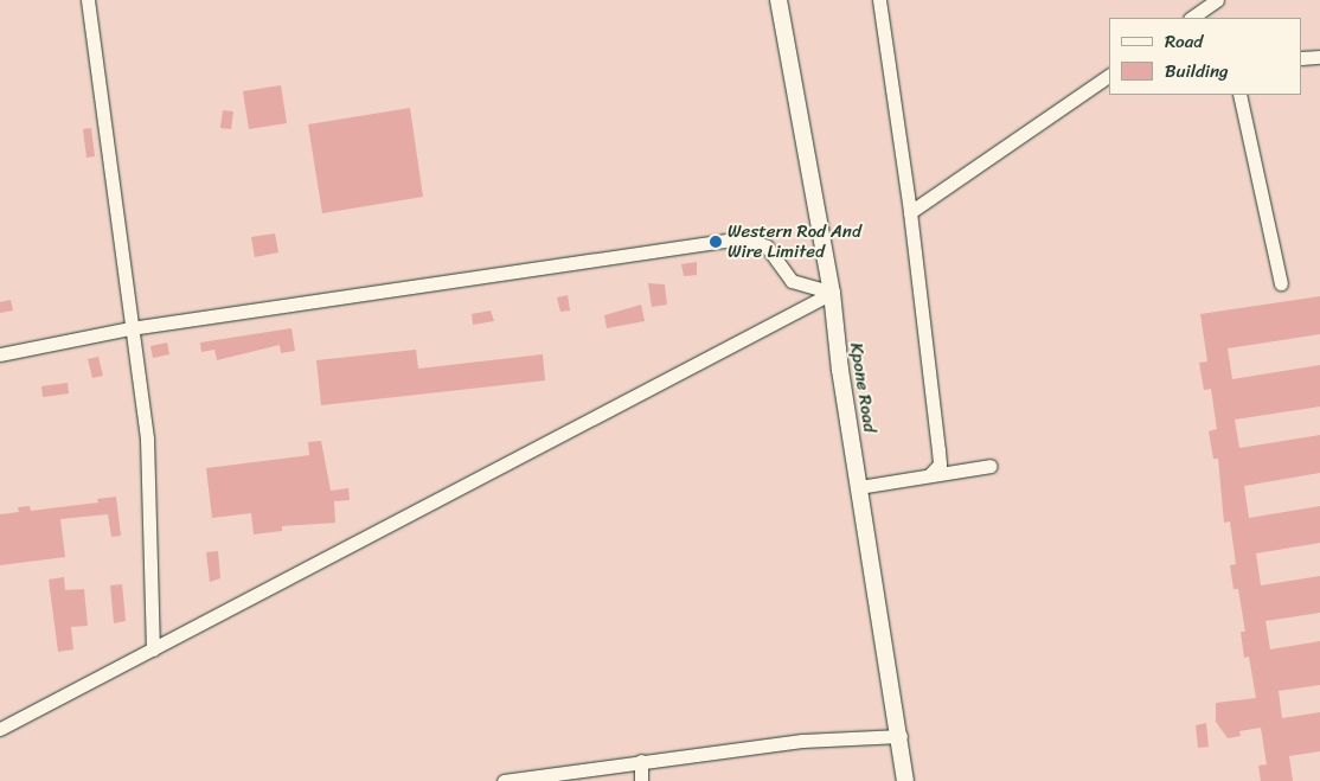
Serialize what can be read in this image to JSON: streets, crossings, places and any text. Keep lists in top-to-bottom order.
{
  "streets": {
    "main road": ["Kpone Road"]
  },
  "places": ["Western Rod And Wire Limited"],
  "legend": ["Road", "Building"]
}
